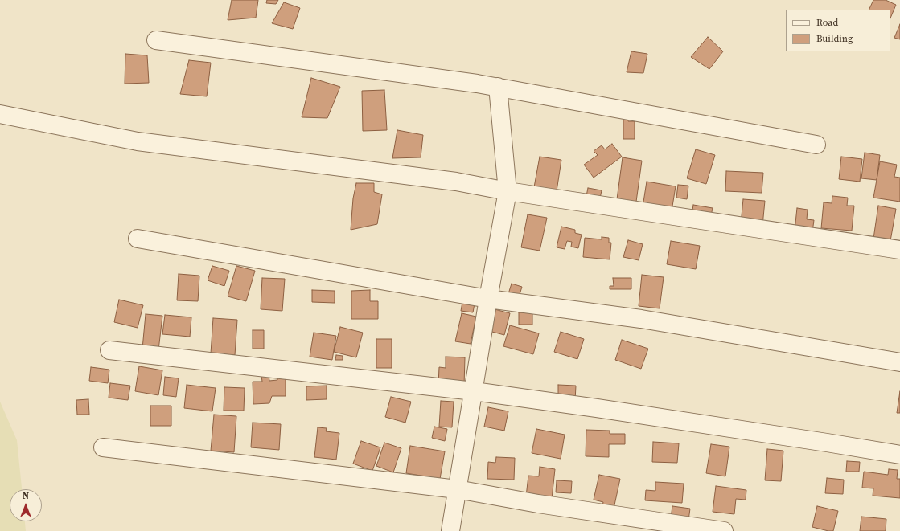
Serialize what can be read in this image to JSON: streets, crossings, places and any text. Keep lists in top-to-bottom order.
{
  "legend": ["Road", "Building"],
  "north": "top"
}
